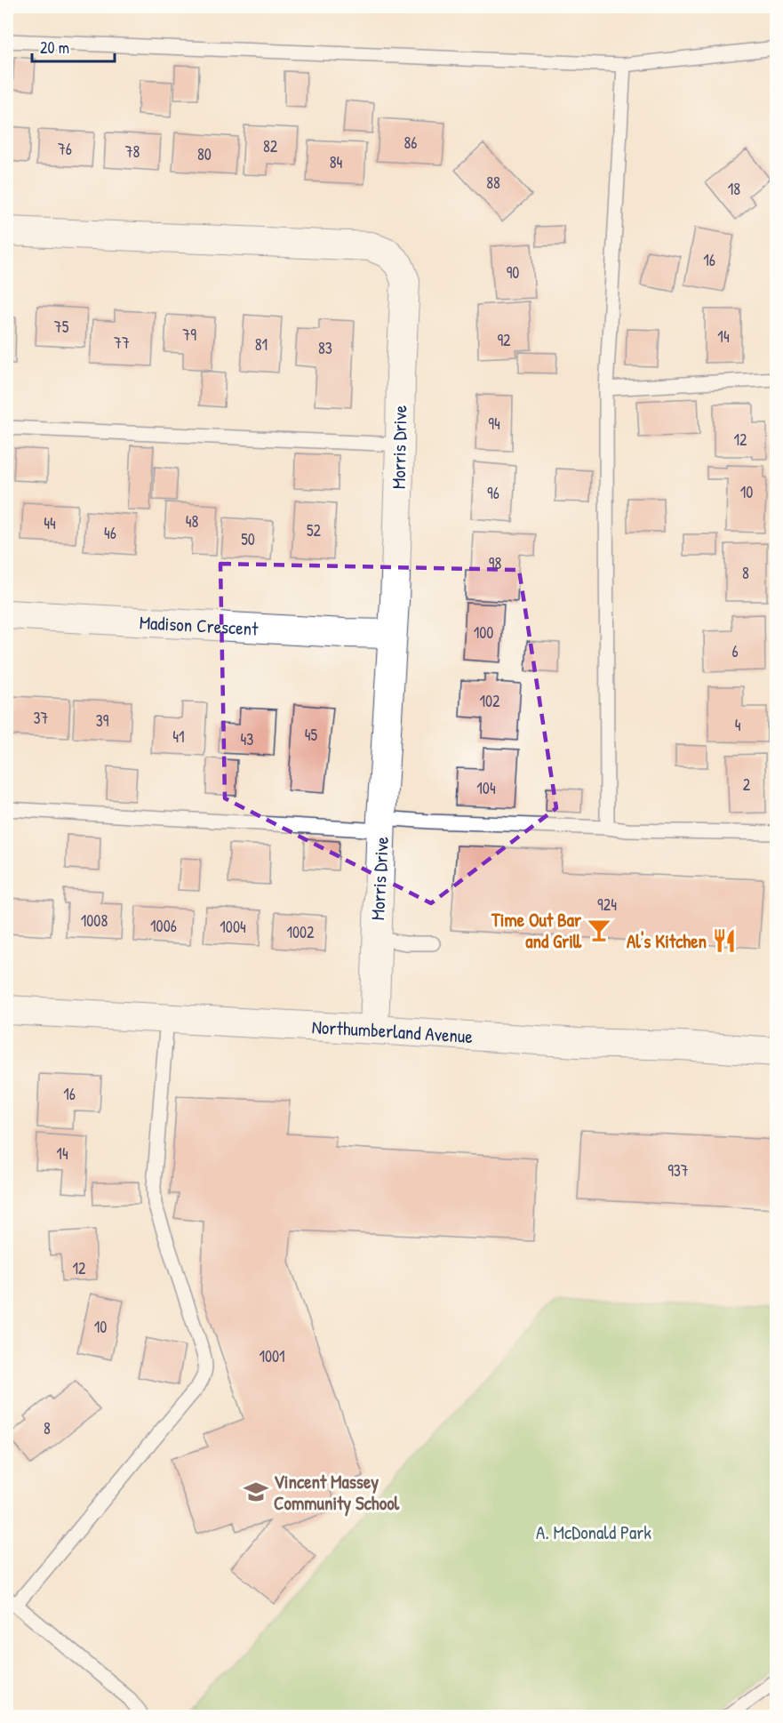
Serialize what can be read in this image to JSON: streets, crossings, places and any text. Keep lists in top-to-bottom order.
{
  "streets": {
    "street": ["Morris Drive", "Madison Crescent", "Northumberland Avenue"]
  },
  "crossings": [
    ["Morris Drive", "Madison Crescent"],
    ["Morris Drive", "Northumberland Avenue"]
  ],
  "parks": ["A. McDonald Park"],
  "places": {
    "bar": ["Time Out Bar and Grill"],
    "restaurant": ["Al's Kitchen"],
    "school or university": ["Vincent Massey Community School"]
  },
  "house_numbers": [
    "86",
    "82",
    "76",
    "78",
    "80",
    "84",
    "88",
    "18",
    "16",
    "90",
    "75",
    "79",
    "14",
    "92",
    "77",
    "81",
    "83",
    "94",
    "12",
    "10",
    "96",
    "48",
    "44",
    "52",
    "46",
    "50",
    "98",
    "8",
    "100",
    "6",
    "102",
    "37",
    "39",
    "4",
    "45",
    "41",
    "43",
    "2",
    "104",
    "924",
    "1008",
    "1006",
    "1004",
    "1002",
    "16",
    "14",
    "937",
    "12",
    "10",
    "1001",
    "8"
  ],
  "scale_bar": "20 m"
}
